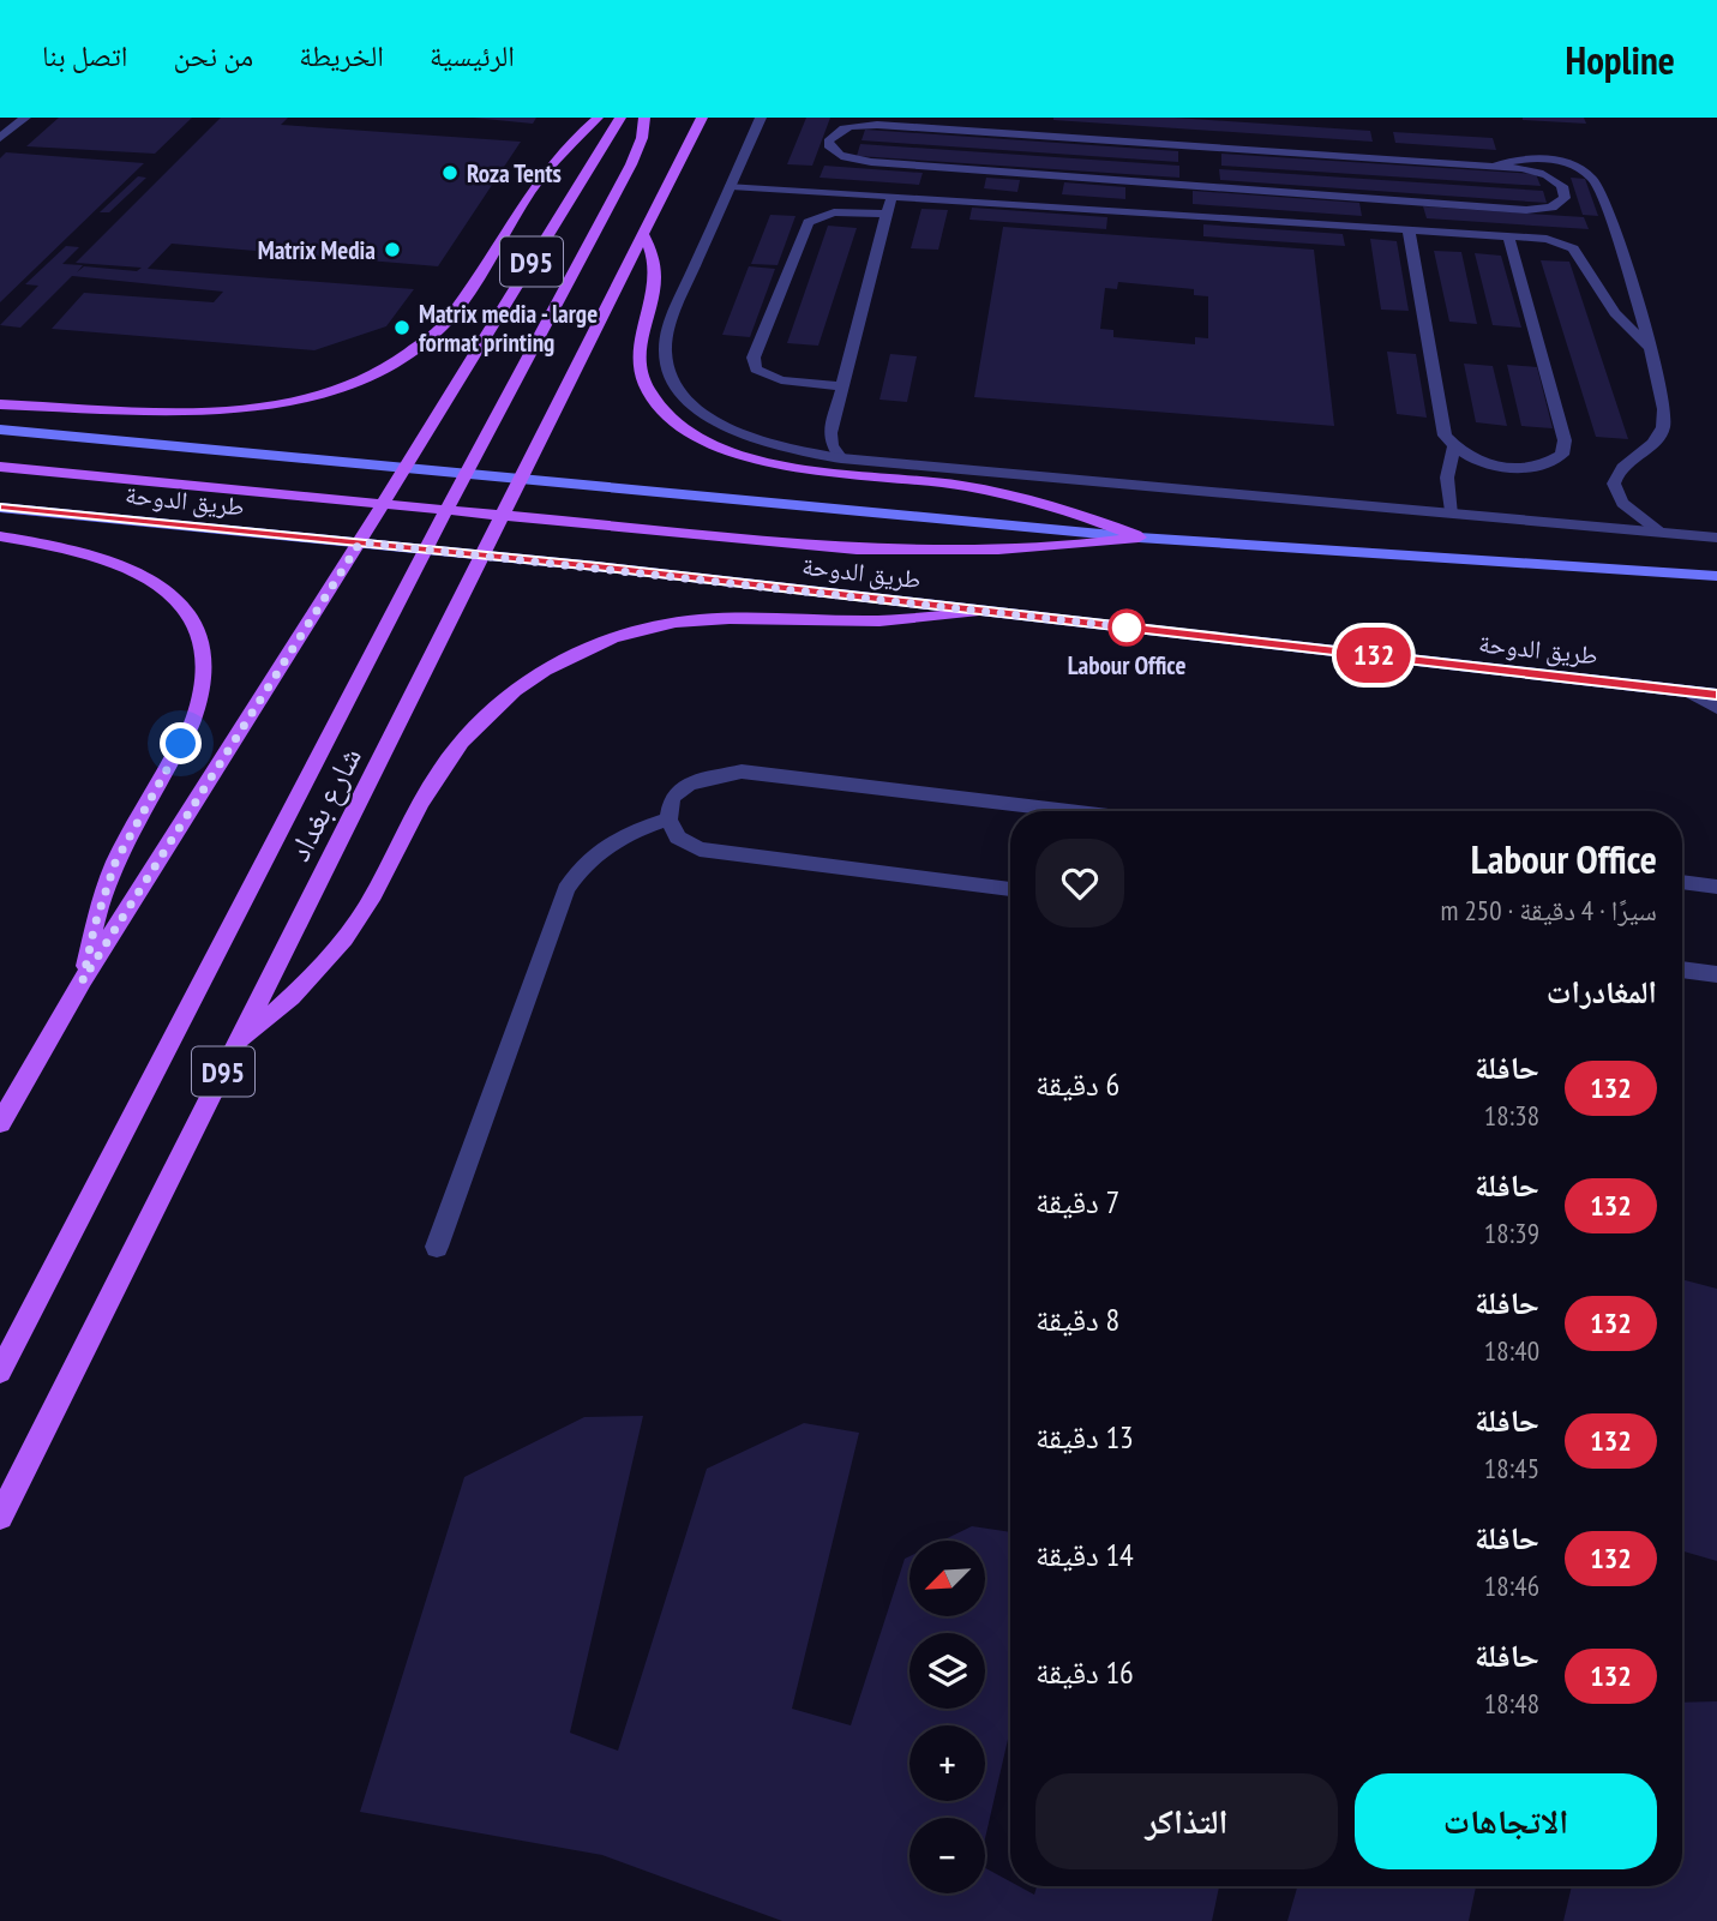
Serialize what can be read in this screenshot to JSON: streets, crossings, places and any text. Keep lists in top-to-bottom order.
{
  "streets": {
    "main road": ["D95", "طريق الدوحة", "شارع بغداد"]
  },
  "crossings": [
    ["D95", "طريق الدوحة"],
    ["طريق الدوحة", "شارع بغداد"]
  ],
  "places": [
    "Roza Tents",
    "Matrix Media",
    "Matrix media - large format printing",
    "Labour Office"
  ],
  "lines": ["bus line 132"],
  "north": "bottom left",
  "page": {
    "header": "Hopline",
    "nav": [
      "الرئيسية",
      "الخريطة",
      "من نحن",
      "اتصل بنا"
    ],
    "on_map": "132",
    "heading": [
      ["Labour Office", "سيرًا · 4 دقيقة · 250 m"],
      "المغادرات"
    ],
    "list": [
      {
        "mark": "132",
        "name": "حافلة",
        "note": "18:38",
        "value": "6 دقيقة"
      },
      {
        "mark": "132",
        "name": "حافلة",
        "note": "18:39",
        "value": "7 دقيقة"
      },
      {
        "mark": "132",
        "name": "حافلة",
        "note": "18:40",
        "value": "8 دقيقة"
      },
      {
        "mark": "132",
        "name": "حافلة",
        "note": "18:45",
        "value": "13 دقيقة"
      },
      {
        "mark": "132",
        "name": "حافلة",
        "note": "18:46",
        "value": "14 دقيقة"
      },
      {
        "mark": "132",
        "name": "حافلة",
        "note": "18:48",
        "value": "16 دقيقة"
      }
    ],
    "map_buttons": ["+", "−"],
    "buttons": ["الاتجاهات", "التذاكر"]
  }
}
